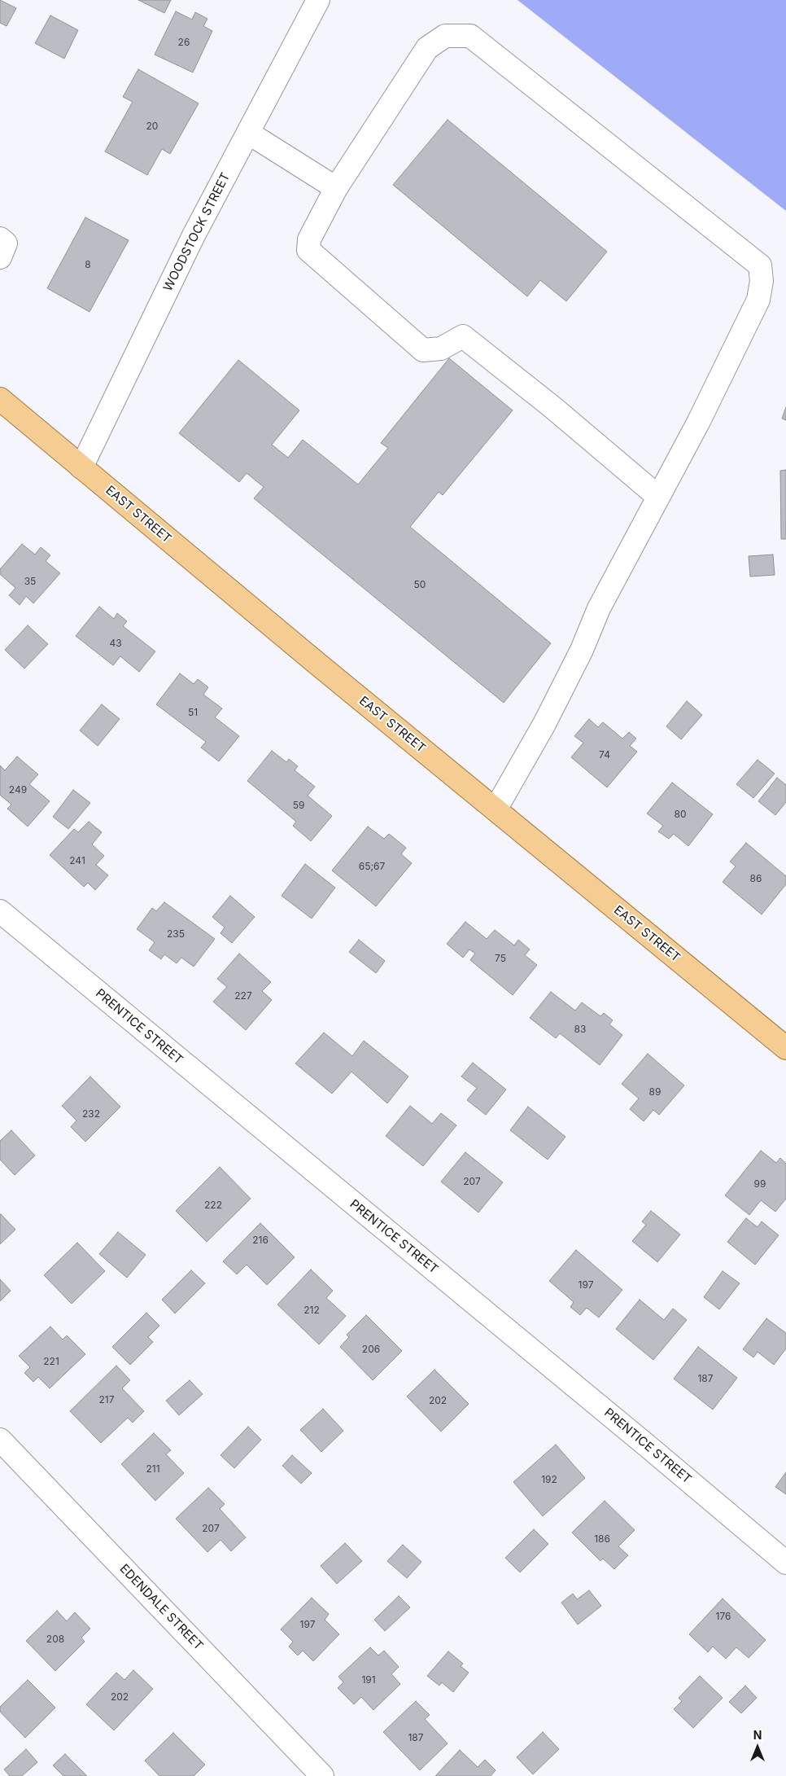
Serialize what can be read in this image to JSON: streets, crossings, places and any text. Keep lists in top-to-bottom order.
{
  "streets": {
    "main road": ["EAST STREET"],
    "street": ["WOODSTOCK STREET", "PRENTICE STREET", "EDENDALE STREET"]
  },
  "crossings": [
    ["WOODSTOCK STREET", "EAST STREET"]
  ],
  "house_numbers": [
    "26",
    "20",
    "8",
    "35",
    "50",
    "43",
    "51",
    "74",
    "249",
    "59",
    "80",
    "241",
    "65;67",
    "86",
    "235",
    "75",
    "227",
    "83",
    "89",
    "232",
    "207",
    "99",
    "222",
    "216",
    "197",
    "212",
    "206",
    "221",
    "187",
    "217",
    "202",
    "211",
    "192",
    "207",
    "186",
    "176",
    "197",
    "208",
    "191",
    "202",
    "187"
  ],
  "north": "top"
}
